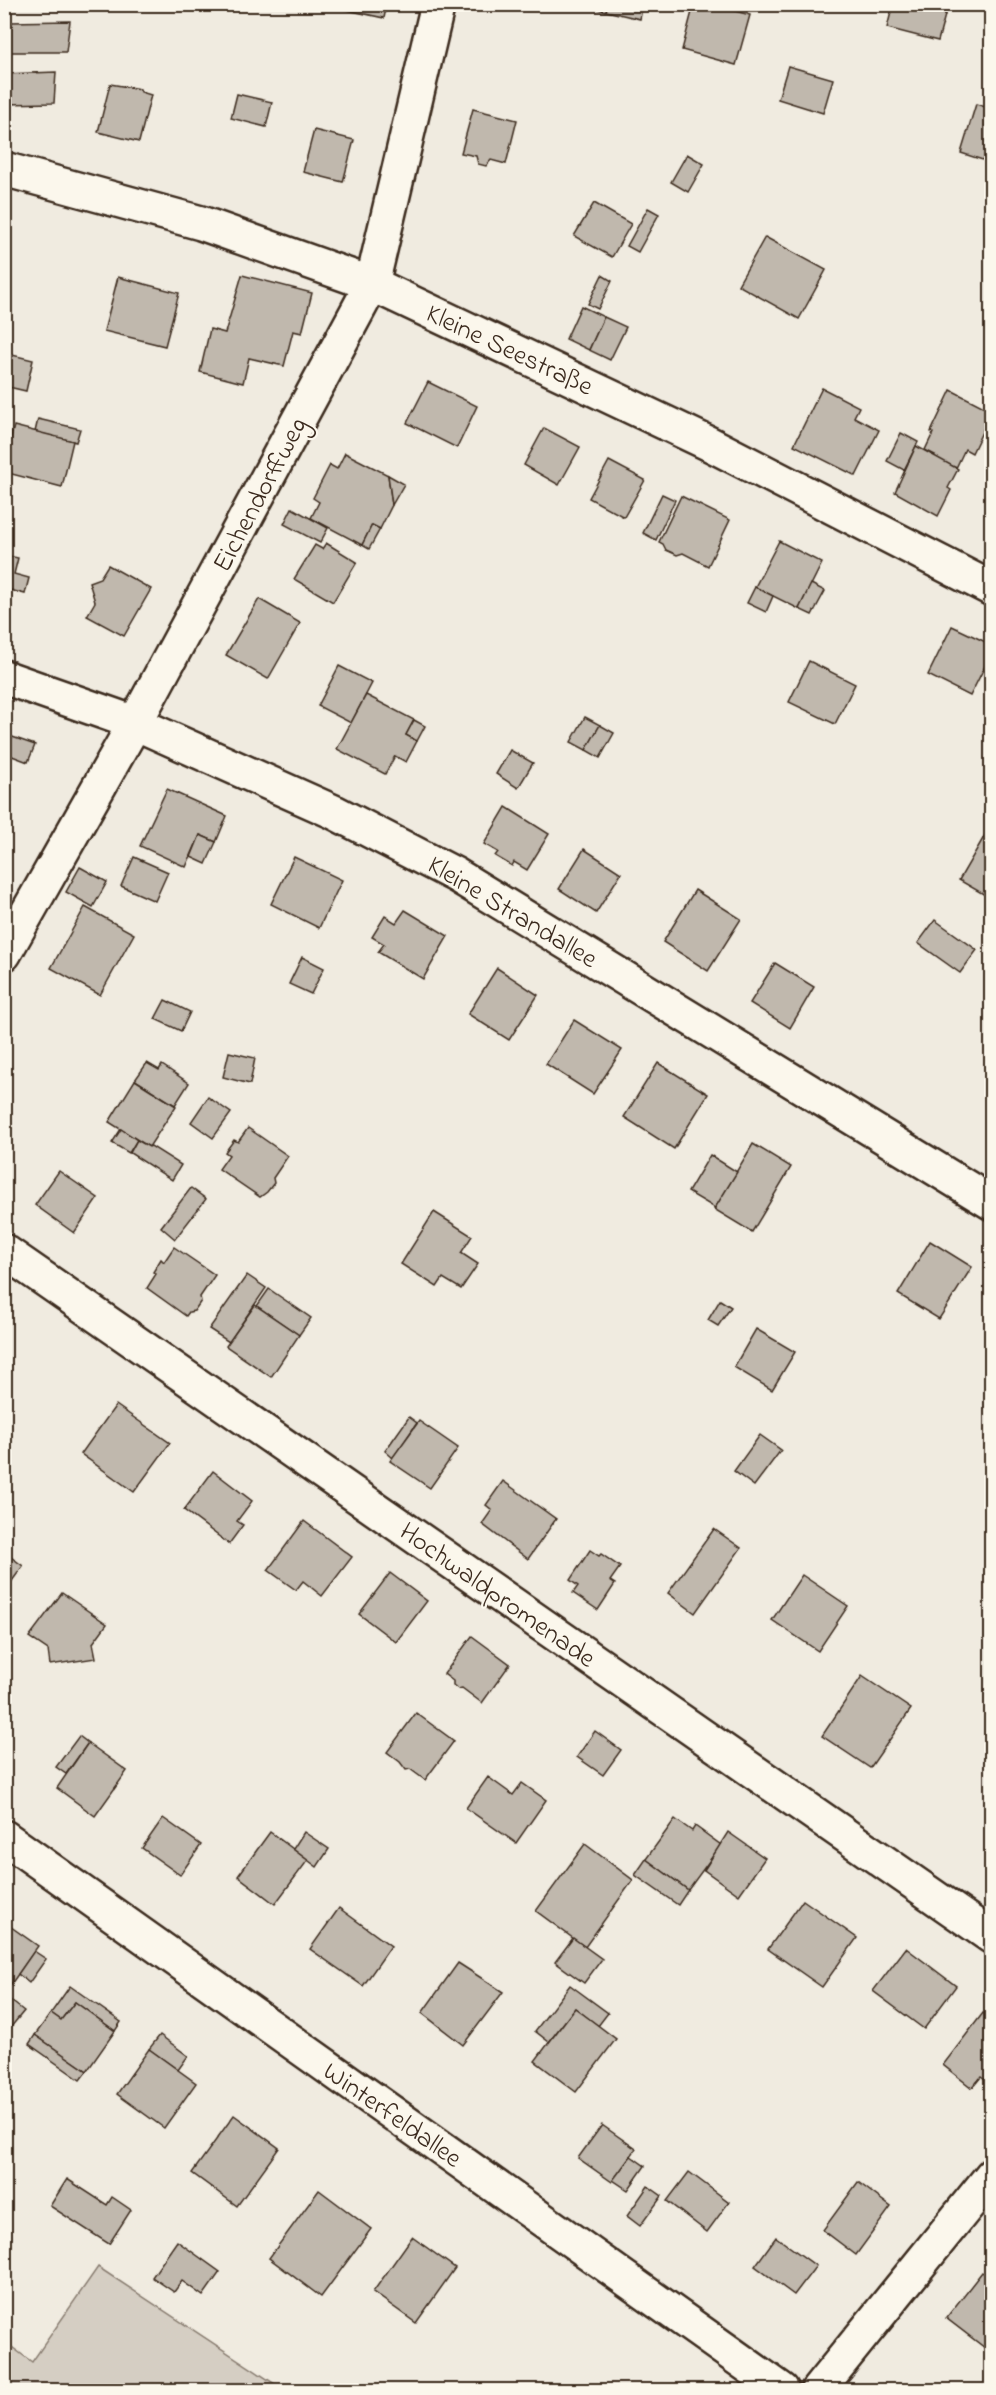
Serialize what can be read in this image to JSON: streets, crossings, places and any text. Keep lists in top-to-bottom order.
{
  "streets": {
    "street": [
      "Kleine Seestraße",
      "Eichendorffweg",
      "Kleine Strandallee",
      "Hochwaldpromenade",
      "Winterfeldallee"
    ]
  },
  "crossings": [
    ["Kleine Seestraße", "Eichendorffweg"],
    ["Eichendorffweg", "Kleine Strandallee"]
  ]
}
